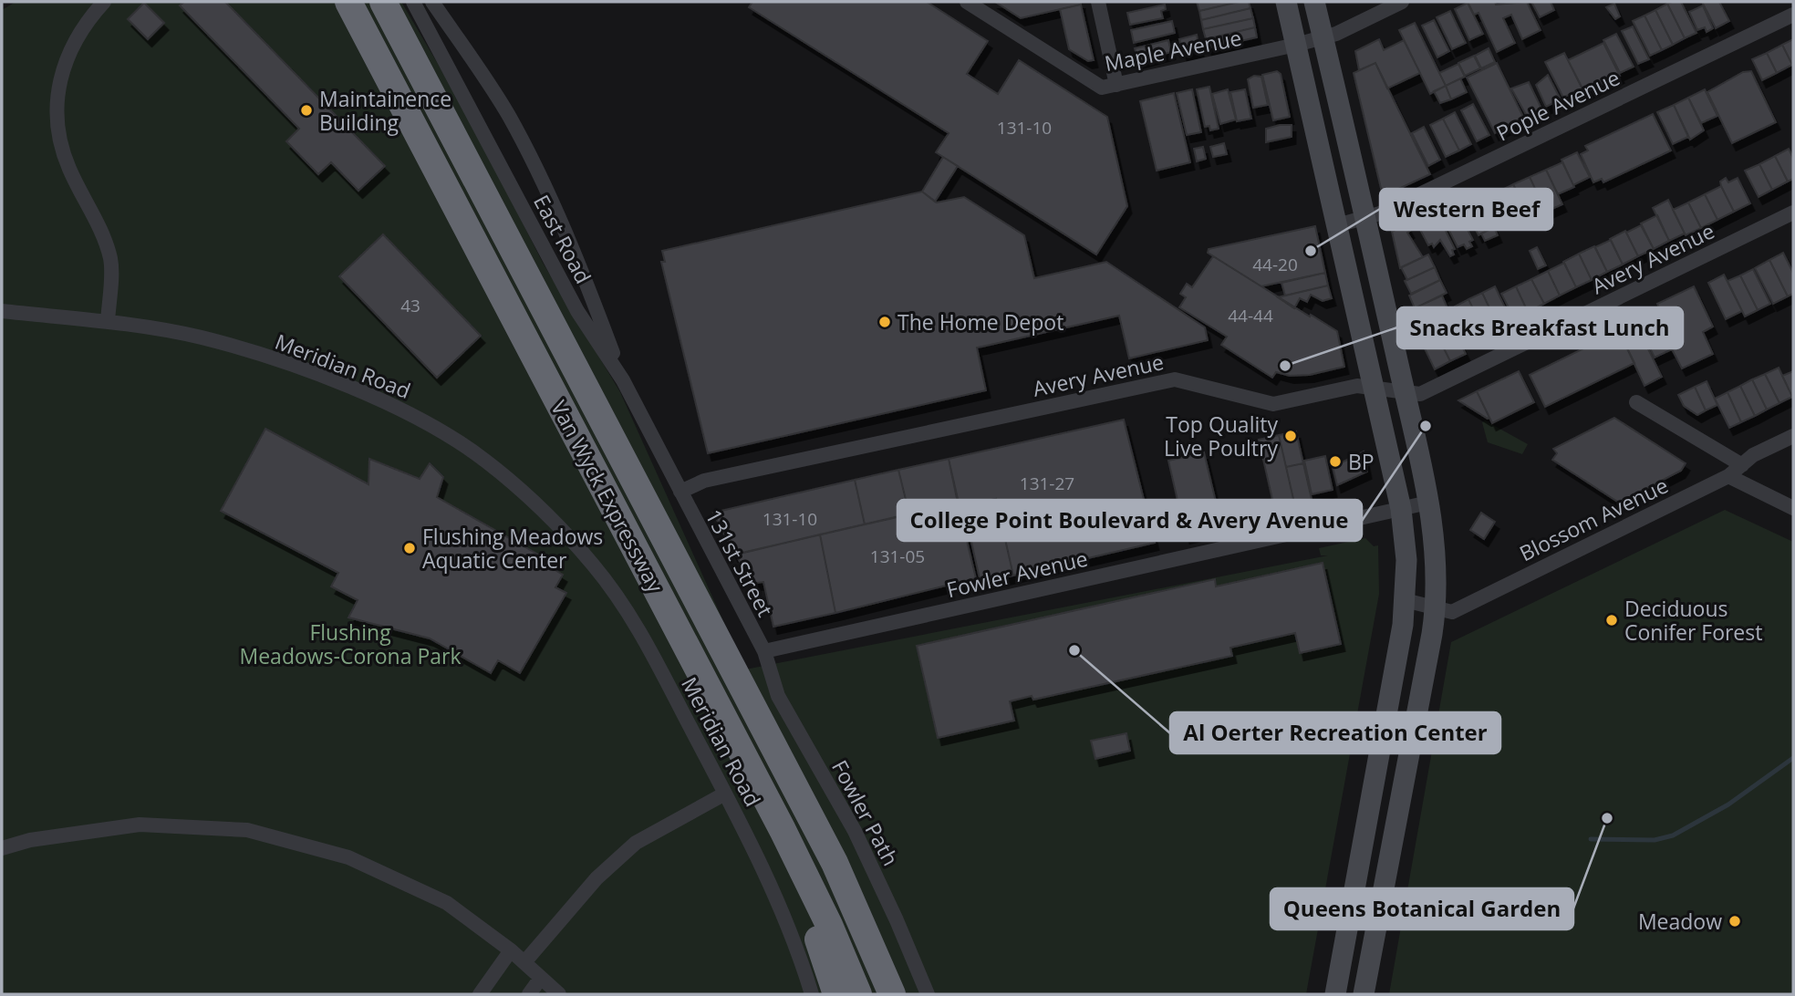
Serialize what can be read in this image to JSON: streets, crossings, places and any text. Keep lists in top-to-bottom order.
{
  "streets": {
    "highway": ["Van Wyck Expressway"],
    "street": [
      "Maple Avenue",
      "Pople Avenue",
      "East Road",
      "Avery Avenue",
      "Meridian Road",
      "Blossom Avenue",
      "131st Street",
      "Fowler Avenue",
      "Fowler Path"
    ]
  },
  "crossings": [
    ["East Road", "Avery Avenue"],
    ["East Road", "131st Street"],
    ["Avery Avenue", "131st Street"],
    ["131st Street", "Fowler Avenue"],
    ["131st Street", "Fowler Path"],
    ["Fowler Avenue", "Fowler Path"]
  ],
  "parks": ["Flushing Meadows-Corona Park"],
  "places": [
    "Maintainence Building",
    "Western Beef",
    "The Home Depot",
    "Snacks Breakfast Lunch",
    "College Point Boulevard & Avery Avenue",
    "Top Quality Live Poultry",
    "BP",
    "Flushing Meadows Aquatic Center",
    "Deciduous Conifer Forest",
    "Al Oerter Recreation Center",
    "Queens Botanical Garden",
    "Meadow"
  ],
  "house_numbers": [
    "131-10",
    "44-20",
    "43",
    "44-44",
    "131-27",
    "131-10",
    "131-05"
  ]
}
